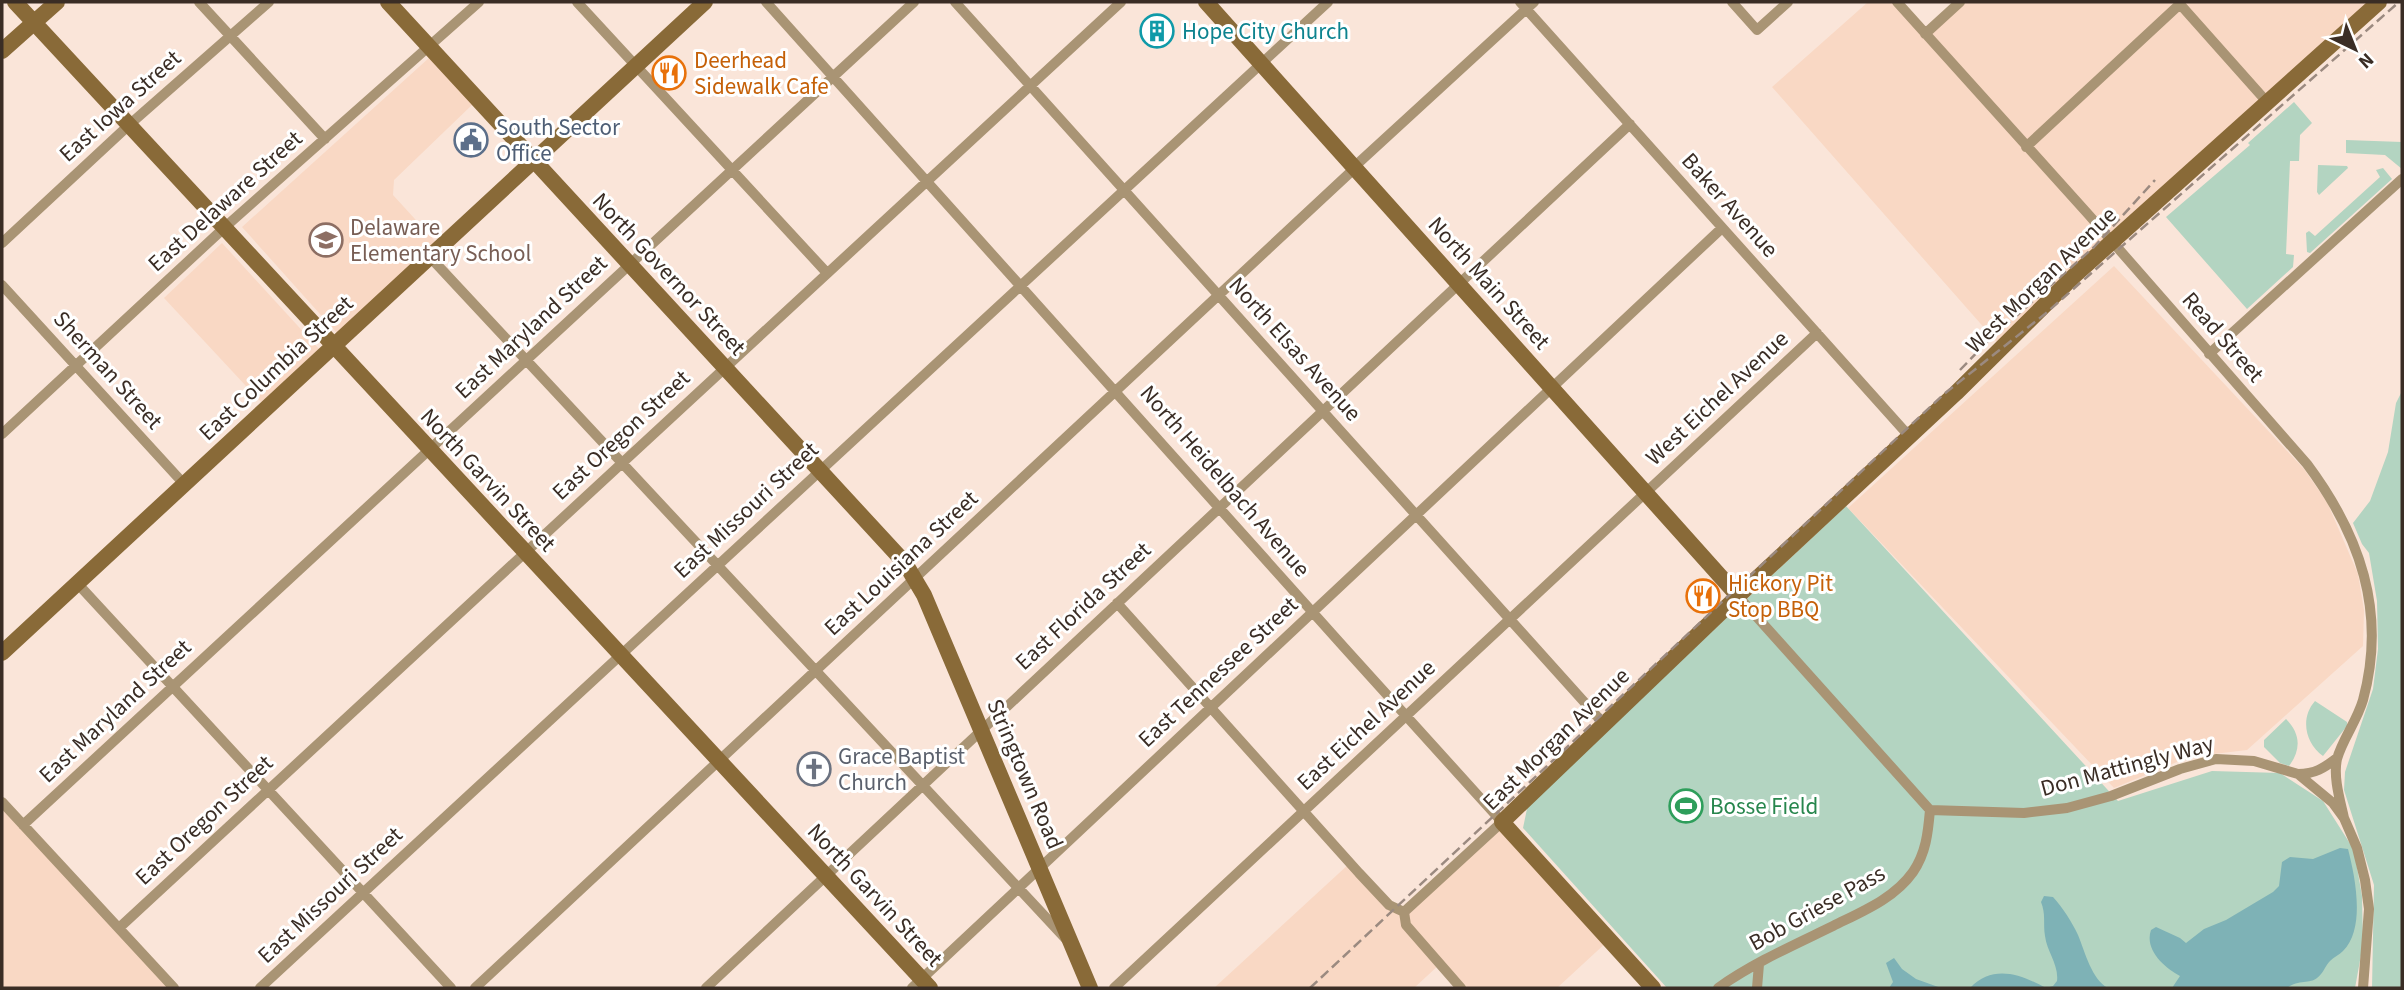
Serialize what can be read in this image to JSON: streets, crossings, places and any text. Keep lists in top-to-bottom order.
{
  "streets": {
    "main road": [
      "North Governor Street",
      "West Morgan Avenue",
      "North Main Street",
      "East Columbia Street",
      "North Garvin Street",
      "North Heidelbach Avenue",
      "East Morgan Avenue",
      "Stringtown Road"
    ],
    "street": [
      "East Iowa Street",
      "East Delaware Street",
      "Baker Avenue",
      "East Maryland Street",
      "Read Street",
      "North Elsas Avenue",
      "Sherman Street",
      "West Eichel Avenue",
      "East Oregon Street",
      "East Missouri Street",
      "East Louisiana Street",
      "East Florida Street",
      "East Tennessee Street",
      "East Eichel Avenue",
      "Don Mattingly Way",
      "Bob Griese Pass"
    ]
  },
  "crossings": [
    ["East Iowa Street", "North Garvin Street"],
    ["East Delaware Street", "North Governor Street"],
    ["East Delaware Street", "Sherman Street"],
    ["East Delaware Street", "North Garvin Street"],
    ["Baker Avenue", "West Morgan Avenue"],
    ["Baker Avenue", "West Eichel Avenue"],
    ["Baker Avenue", "East Louisiana Street"],
    ["Baker Avenue", "East Florida Street"],
    ["Baker Avenue", "East Tennessee Street"],
    ["North Governor Street", "East Maryland Street"],
    ["North Governor Street", "East Columbia Street"],
    ["North Governor Street", "East Oregon Street"],
    ["North Governor Street", "East Missouri Street"],
    ["North Governor Street", "East Louisiana Street"],
    ["North Governor Street", "Stringtown Road"],
    ["West Morgan Avenue", "North Main Street"],
    ["West Morgan Avenue", "Read Street"],
    ["West Morgan Avenue", "East Morgan Avenue"],
    ["North Main Street", "West Eichel Avenue"],
    ["North Main Street", "East Missouri Street"],
    ["North Main Street", "East Louisiana Street"],
    ["North Main Street", "East Florida Street"],
    ["North Main Street", "East Tennessee Street"],
    ["North Main Street", "East Eichel Avenue"],
    ["North Main Street", "East Morgan Avenue"],
    ["East Maryland Street", "North Garvin Street"],
    ["East Maryland Street", "North Heidelbach Avenue"],
    ["Read Street", "Don Mattingly Way"],
    ["North Elsas Avenue", "East Oregon Street"],
    ["North Elsas Avenue", "East Missouri Street"],
    ["North Elsas Avenue", "East Louisiana Street"],
    ["North Elsas Avenue", "East Florida Street"],
    ["North Elsas Avenue", "East Tennessee Street"],
    ["North Elsas Avenue", "East Eichel Avenue"],
    ["North Elsas Avenue", "East Morgan Avenue"],
    ["East Columbia Street", "Sherman Street"],
    ["East Columbia Street", "North Garvin Street"],
    ["West Eichel Avenue", "East Eichel Avenue"],
    ["East Oregon Street", "North Garvin Street"],
    ["East Oregon Street", "North Heidelbach Avenue"],
    ["North Garvin Street", "East Missouri Street"],
    ["North Garvin Street", "East Louisiana Street"],
    ["North Garvin Street", "East Florida Street"],
    ["North Garvin Street", "East Tennessee Street"],
    ["North Heidelbach Avenue", "East Missouri Street"],
    ["North Heidelbach Avenue", "East Louisiana Street"],
    ["North Heidelbach Avenue", "East Florida Street"],
    ["North Heidelbach Avenue", "East Tennessee Street"],
    ["North Heidelbach Avenue", "East Eichel Avenue"],
    ["North Heidelbach Avenue", "East Morgan Avenue"],
    ["East Louisiana Street", "Stringtown Road"],
    ["East Florida Street", "Stringtown Road"],
    ["East Tennessee Street", "Stringtown Road"],
    ["Don Mattingly Way", "Bob Griese Pass"]
  ],
  "places": {
    "building": ["Hope City Church"],
    "restaurant": ["Deerhead Sidewalk Cafe", "Hickory Pit Stop BBQ"],
    "public building": ["South Sector Office"],
    "school or university": ["Delaware Elementary School"],
    "church": ["Grace Baptist Church"],
    "sports": ["Bosse Field"]
  },
  "north": "bottom right"
}
